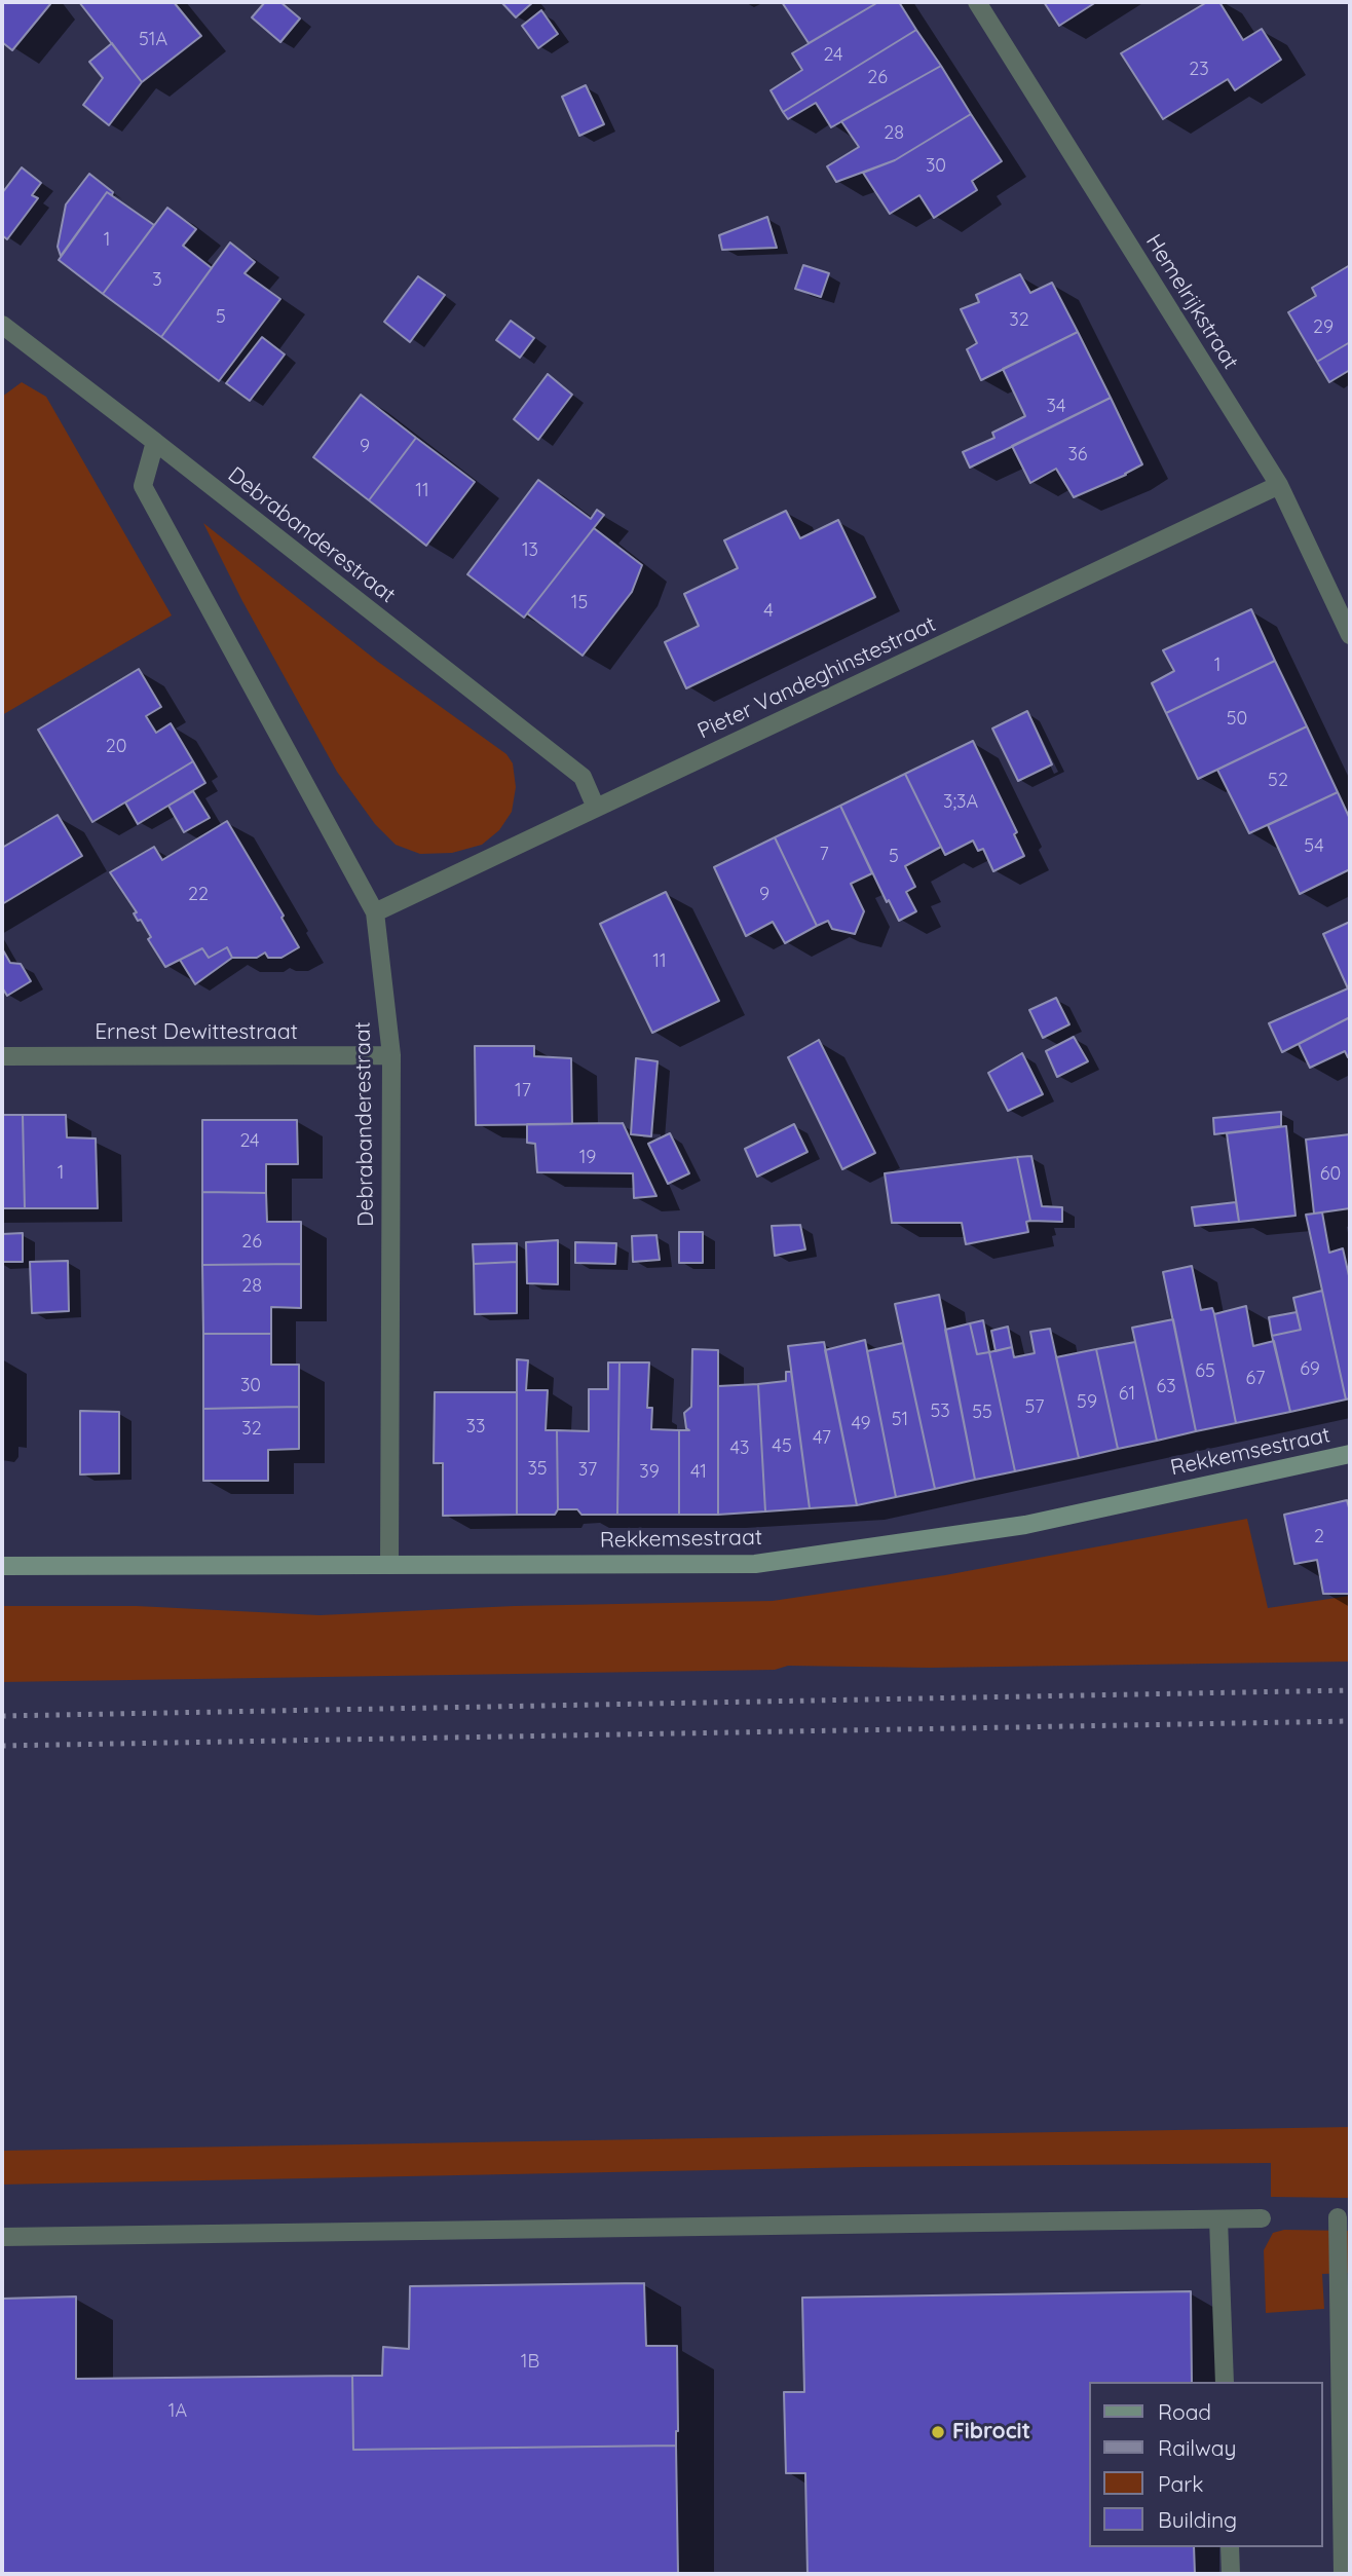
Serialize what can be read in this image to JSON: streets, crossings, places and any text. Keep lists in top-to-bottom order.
{
  "streets": {
    "street": [
      "Hemelrijkstraat",
      "Debrabanderestraat",
      "Pieter Vandeghinstestraat",
      "Ernest Dewittestraat",
      "Rekkemsestraat"
    ]
  },
  "crossings": [
    ["Hemelrijkstraat", "Pieter Vandeghinstestraat"],
    ["Debrabanderestraat", "Pieter Vandeghinstestraat"],
    ["Debrabanderestraat", "Ernest Dewittestraat"],
    ["Debrabanderestraat", "Rekkemsestraat"]
  ],
  "places": ["Fibrocit"],
  "house_numbers": [
    "51A",
    "24",
    "23",
    "26",
    "28",
    "30",
    "1",
    "3",
    "5",
    "32",
    "29",
    "34",
    "9",
    "36",
    "11",
    "13",
    "15",
    "4",
    "1",
    "50",
    "20",
    "52",
    "3;3A",
    "54",
    "7",
    "5",
    "22",
    "9",
    "11",
    "17",
    "24",
    "19",
    "1",
    "60",
    "26",
    "28",
    "69",
    "65",
    "67",
    "30",
    "63",
    "61",
    "59",
    "57",
    "53",
    "55",
    "51",
    "49",
    "33",
    "32",
    "47",
    "45",
    "43",
    "35",
    "37",
    "39",
    "41",
    "2",
    "1B",
    "1A"
  ],
  "legend": [
    "Road",
    "Railway",
    "Park",
    "Building"
  ]
}
